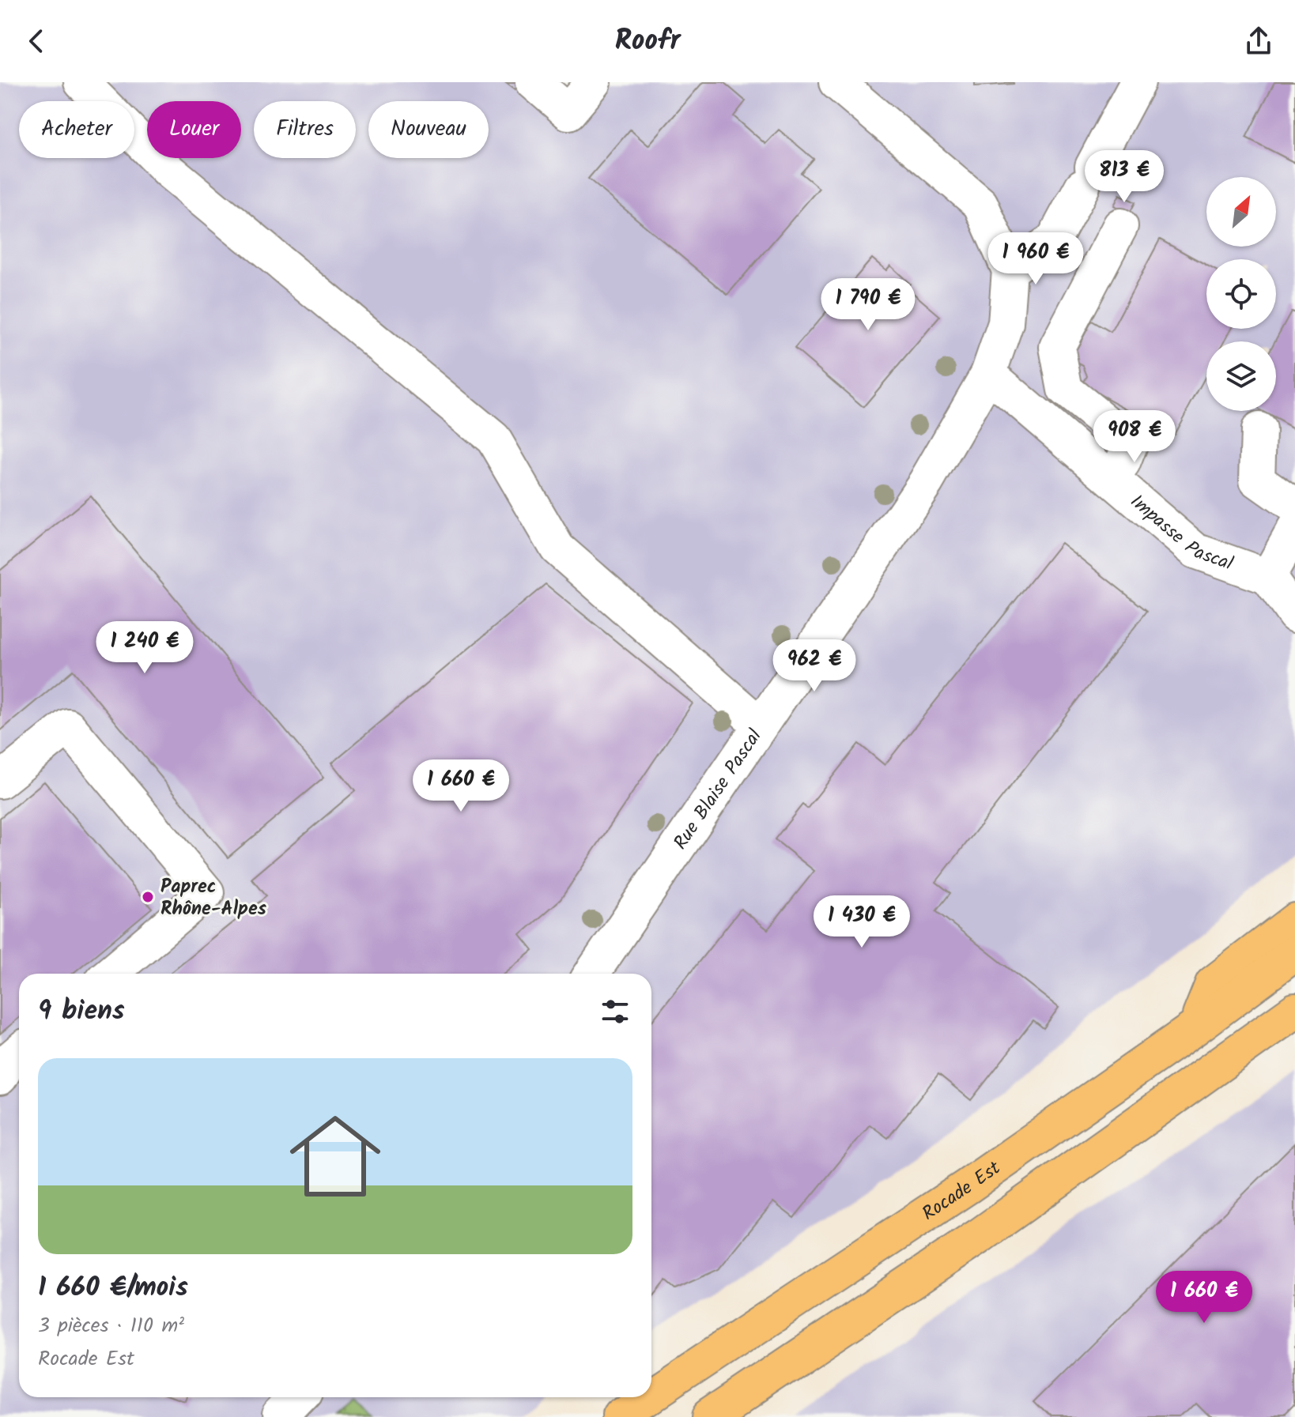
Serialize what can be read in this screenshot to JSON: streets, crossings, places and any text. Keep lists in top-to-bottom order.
{
  "streets": {
    "highway": ["Rocade Est"],
    "street": ["Impasse Pascal", "Rue Blaise Pascal"]
  },
  "crossings": [
    ["Impasse Pascal", "Rue Blaise Pascal"]
  ],
  "places": ["Paprec Rhône-Alpes"],
  "north": "top right",
  "page": {
    "header": "Roofr",
    "chip": [
      "Acheter",
      "Louer",
      "Filtres",
      "Nouveau"
    ],
    "price": [
      "813 €",
      "1 960 €",
      "1 790 €",
      "908 €",
      "1 240 €",
      "962 €",
      "1 660 €",
      "1 430 €",
      "1 660 €"
    ],
    "heading": "9 biens",
    "list": [
      {
        "name": "1 660 €/mois",
        "note": "3 pièces · 110 m² · Rocade Est"
      }
    ]
  }
}
